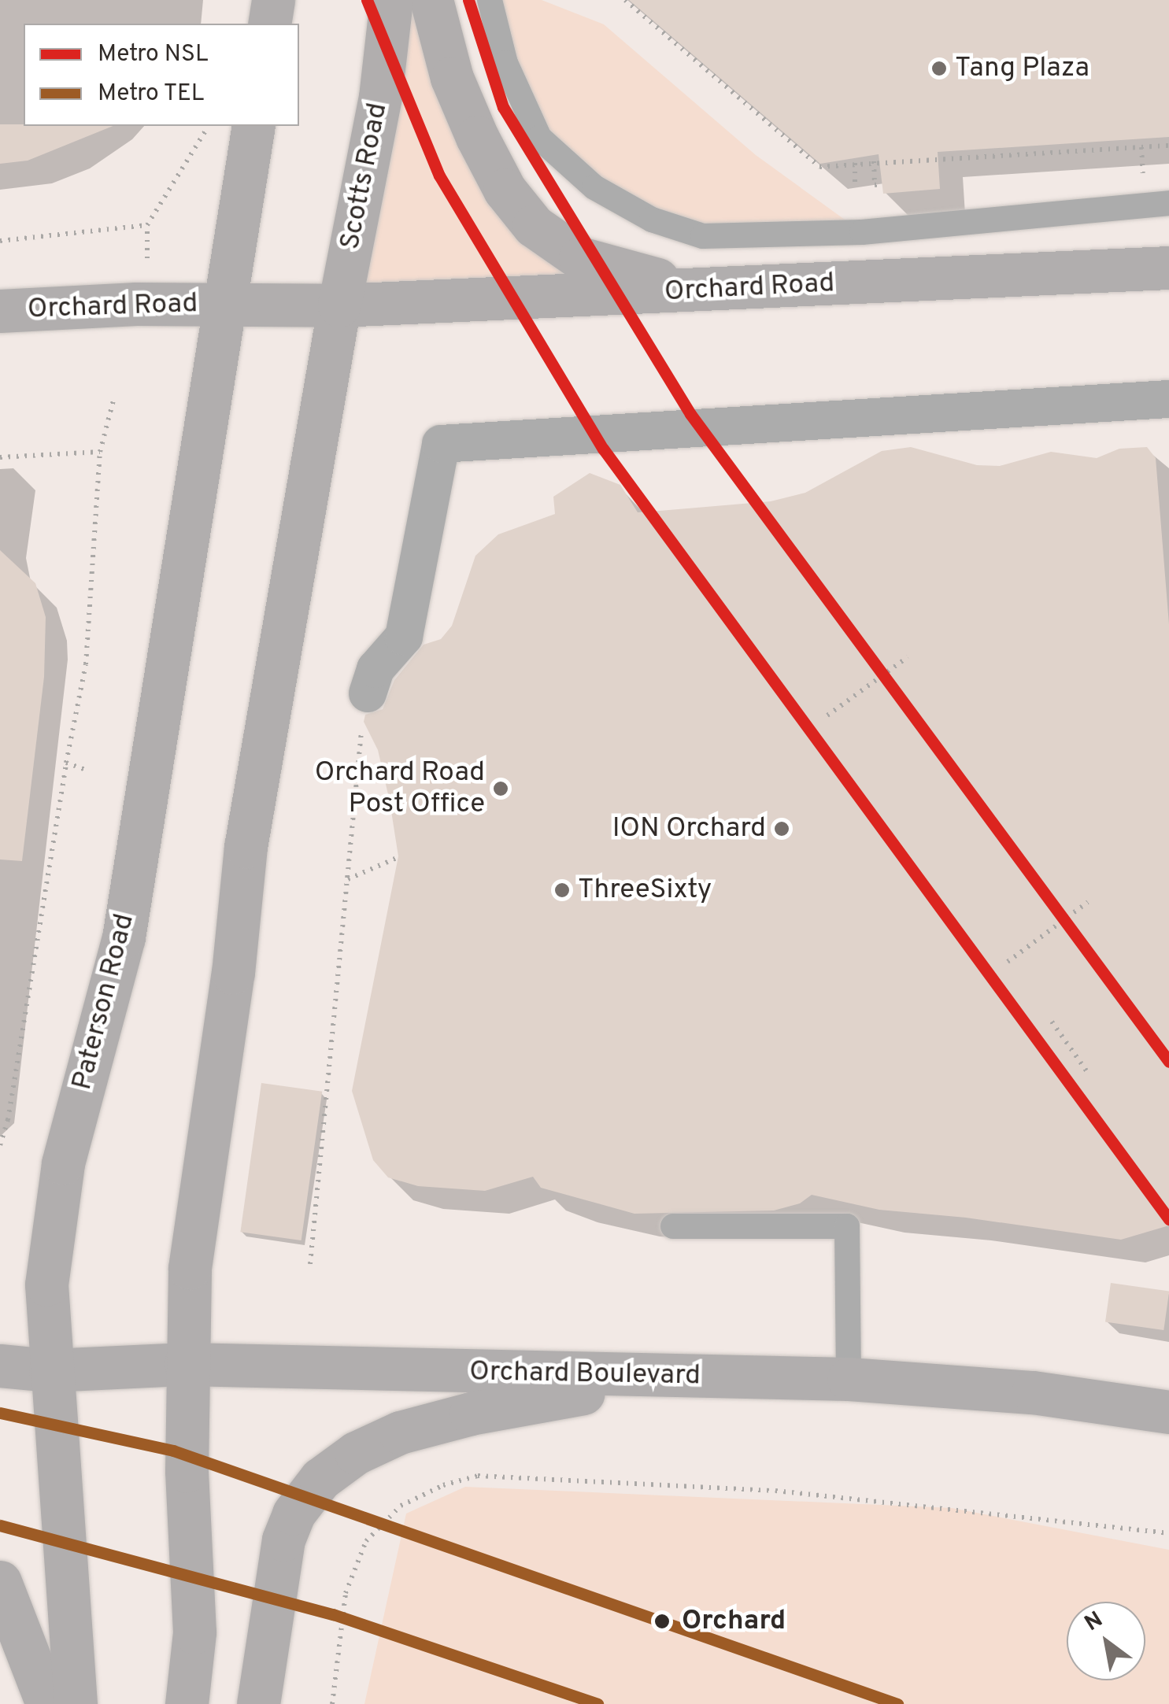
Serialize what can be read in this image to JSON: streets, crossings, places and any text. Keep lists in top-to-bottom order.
{
  "streets": {
    "main road": [
      "Scotts Road",
      "Orchard Road",
      "Paterson Road",
      "Orchard Boulevard"
    ]
  },
  "crossings": [
    ["Scotts Road", "Orchard Road"],
    ["Orchard Road", "Paterson Road"],
    ["Paterson Road", "Orchard Boulevard"]
  ],
  "places": [
    "Tang Plaza",
    "Orchard Road Post Office",
    "ION Orchard",
    "ThreeSixty",
    "Orchard"
  ],
  "lines": ["metro line NSL", "metro line TEL"],
  "legend": ["Metro NSL", "Metro TEL"],
  "north": "top left"
}
